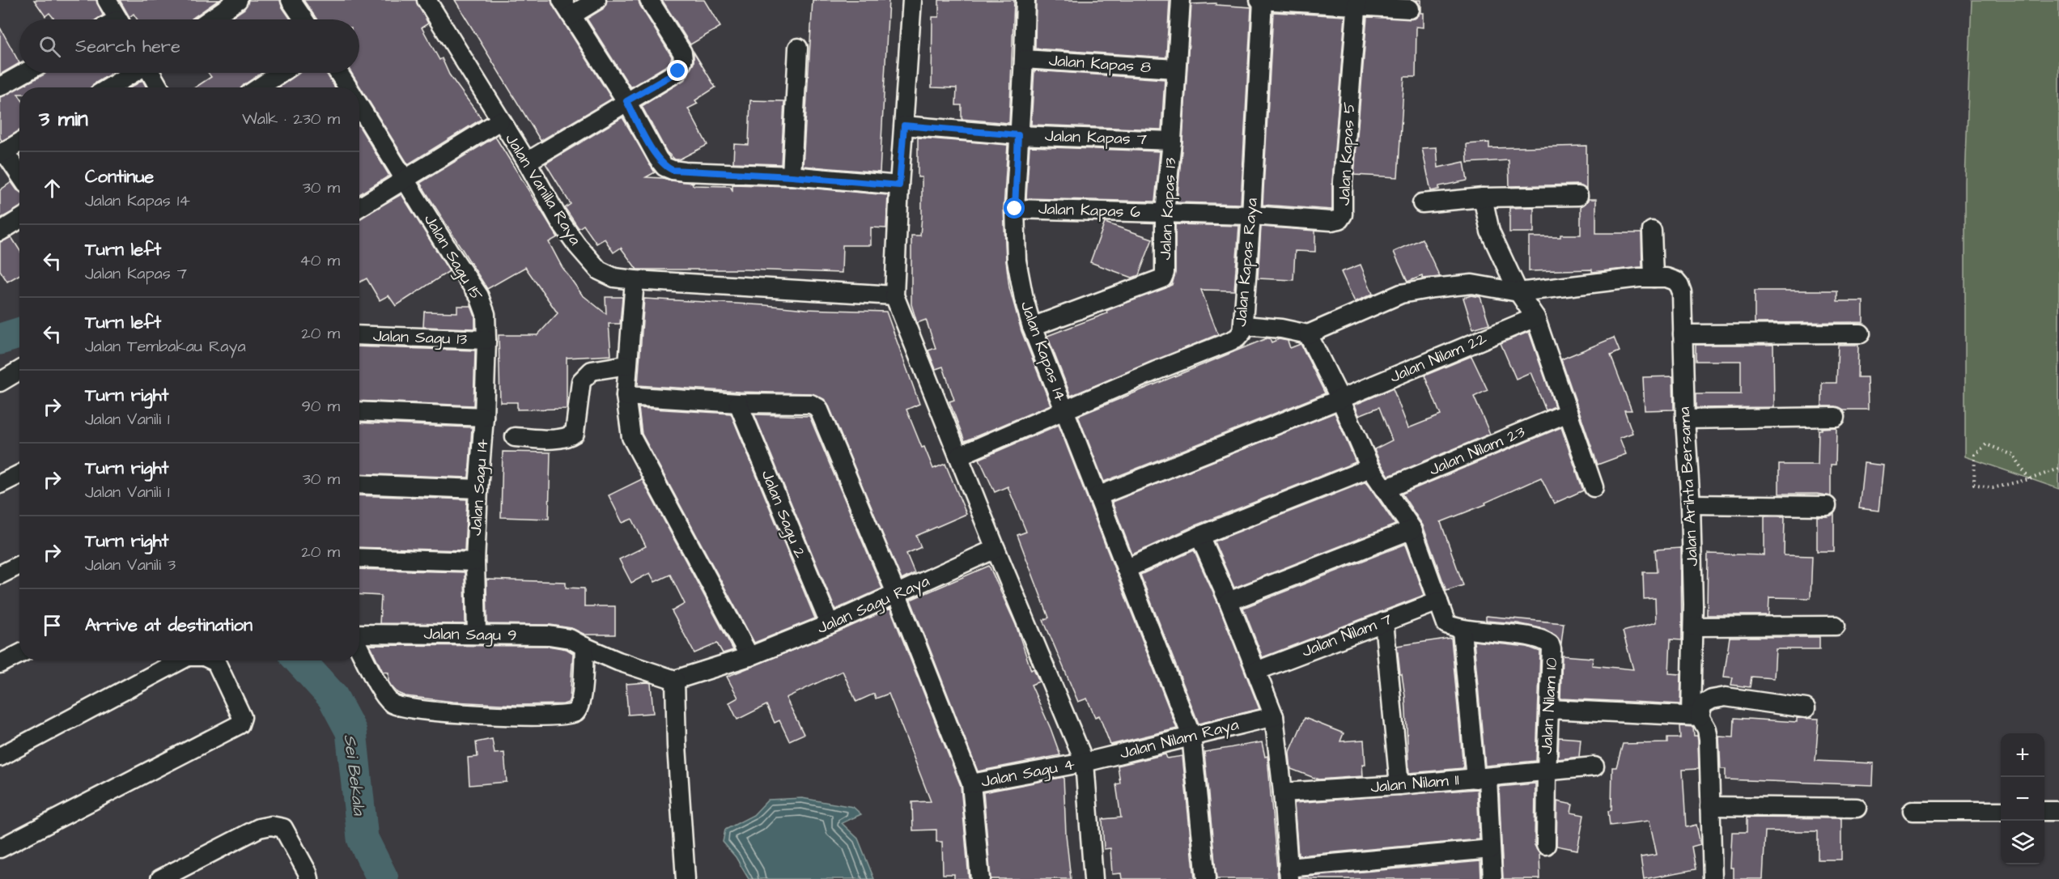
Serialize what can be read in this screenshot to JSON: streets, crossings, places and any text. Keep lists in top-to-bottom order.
{
  "streets": {
    "street": [
      "Jalan Kapas 8",
      "Jalan Kapas 7",
      "Jalan Kapas 5",
      "Jalan Vanilla Raya",
      "Jalan Kapas 13",
      "Jalan Kapas 6",
      "Jalan Sagu 15",
      "Jalan Kapas Raya",
      "Jalan Sagu 13",
      "Jalan Kapas 14",
      "Jalan Nilam 22",
      "Jalan Nilam 23",
      "Jalan Arihta Bersama",
      "Jalan Sagu 14",
      "Jalan Sagu 2",
      "Jalan Sagu Raya",
      "Jalan Sagu 9",
      "Jalan Nilam 7",
      "Jalan Nilam 10",
      "Jalan Nilam Raya",
      "Jalan Sagu 4",
      "Jalan Nilam 11"
    ]
  },
  "crossings": [
    ["Jalan Kapas 8", "Jalan Kapas 13"],
    ["Jalan Kapas 8", "Jalan Kapas 14"],
    ["Jalan Kapas 7", "Jalan Kapas 13"],
    ["Jalan Kapas 7", "Jalan Kapas 14"],
    ["Jalan Kapas 5", "Jalan Kapas 6"],
    ["Jalan Kapas 5", "Jalan Kapas Raya"],
    ["Jalan Kapas 13", "Jalan Kapas 6"],
    ["Jalan Kapas 13", "Jalan Kapas 14"],
    ["Jalan Kapas 6", "Jalan Kapas Raya"],
    ["Jalan Kapas 6", "Jalan Kapas 14"],
    ["Jalan Sagu 15", "Jalan Sagu 13"],
    ["Jalan Sagu 15", "Jalan Sagu 14"],
    ["Jalan Kapas Raya", "Jalan Kapas 14"],
    ["Jalan Sagu 13", "Jalan Sagu 14"],
    ["Jalan Kapas 14", "Jalan Nilam 22"],
    ["Jalan Kapas 14", "Jalan Nilam Raya"],
    ["Jalan Sagu 14", "Jalan Sagu 9"],
    ["Jalan Sagu 2", "Jalan Sagu Raya"],
    ["Jalan Sagu Raya", "Jalan Sagu 9"],
    ["Jalan Nilam 10", "Jalan Nilam 11"],
    ["Jalan Nilam Raya", "Jalan Sagu 4"]
  ],
  "water": ["Sei Bekala"],
  "page": {
    "search": "Search here",
    "heading": ["3 min", "Walk · 230 m"],
    "list": [
      ["Continue", "Jalan Kapas 14", "30 m"],
      ["Turn left", "Jalan Kapas 7", "40 m"],
      ["Turn left", "Jalan Tembakau Raya", "20 m"],
      ["Turn right", "Jalan Vanili 1", "90 m"],
      ["Turn right", "Jalan Vanili 1", "30 m"],
      ["Turn right", "Jalan Vanili 3", "20 m"],
      "Arrive at destination"
    ],
    "map_buttons": ["+", "−"]
  }
}
